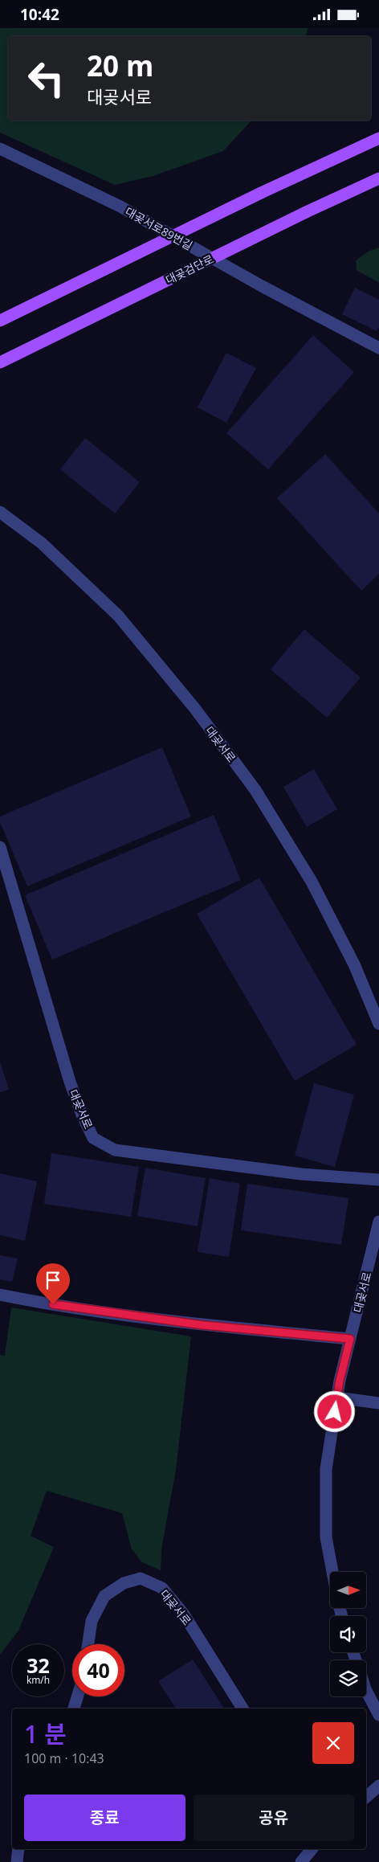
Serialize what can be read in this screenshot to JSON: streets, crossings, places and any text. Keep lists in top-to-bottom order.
{
  "streets": {
    "main road": ["대곶검단로"],
    "street": ["대곶서로89번길", "대곶서로"]
  },
  "north": "right",
  "page": {
    "status": "10:42",
    "turn": ["20 m", "대곶서로"],
    "speed": "32 km/h",
    "limit": "40",
    "heading": ["1 분", "100 m · 10:43"],
    "buttons": ["종료", "공유"]
  }
}
